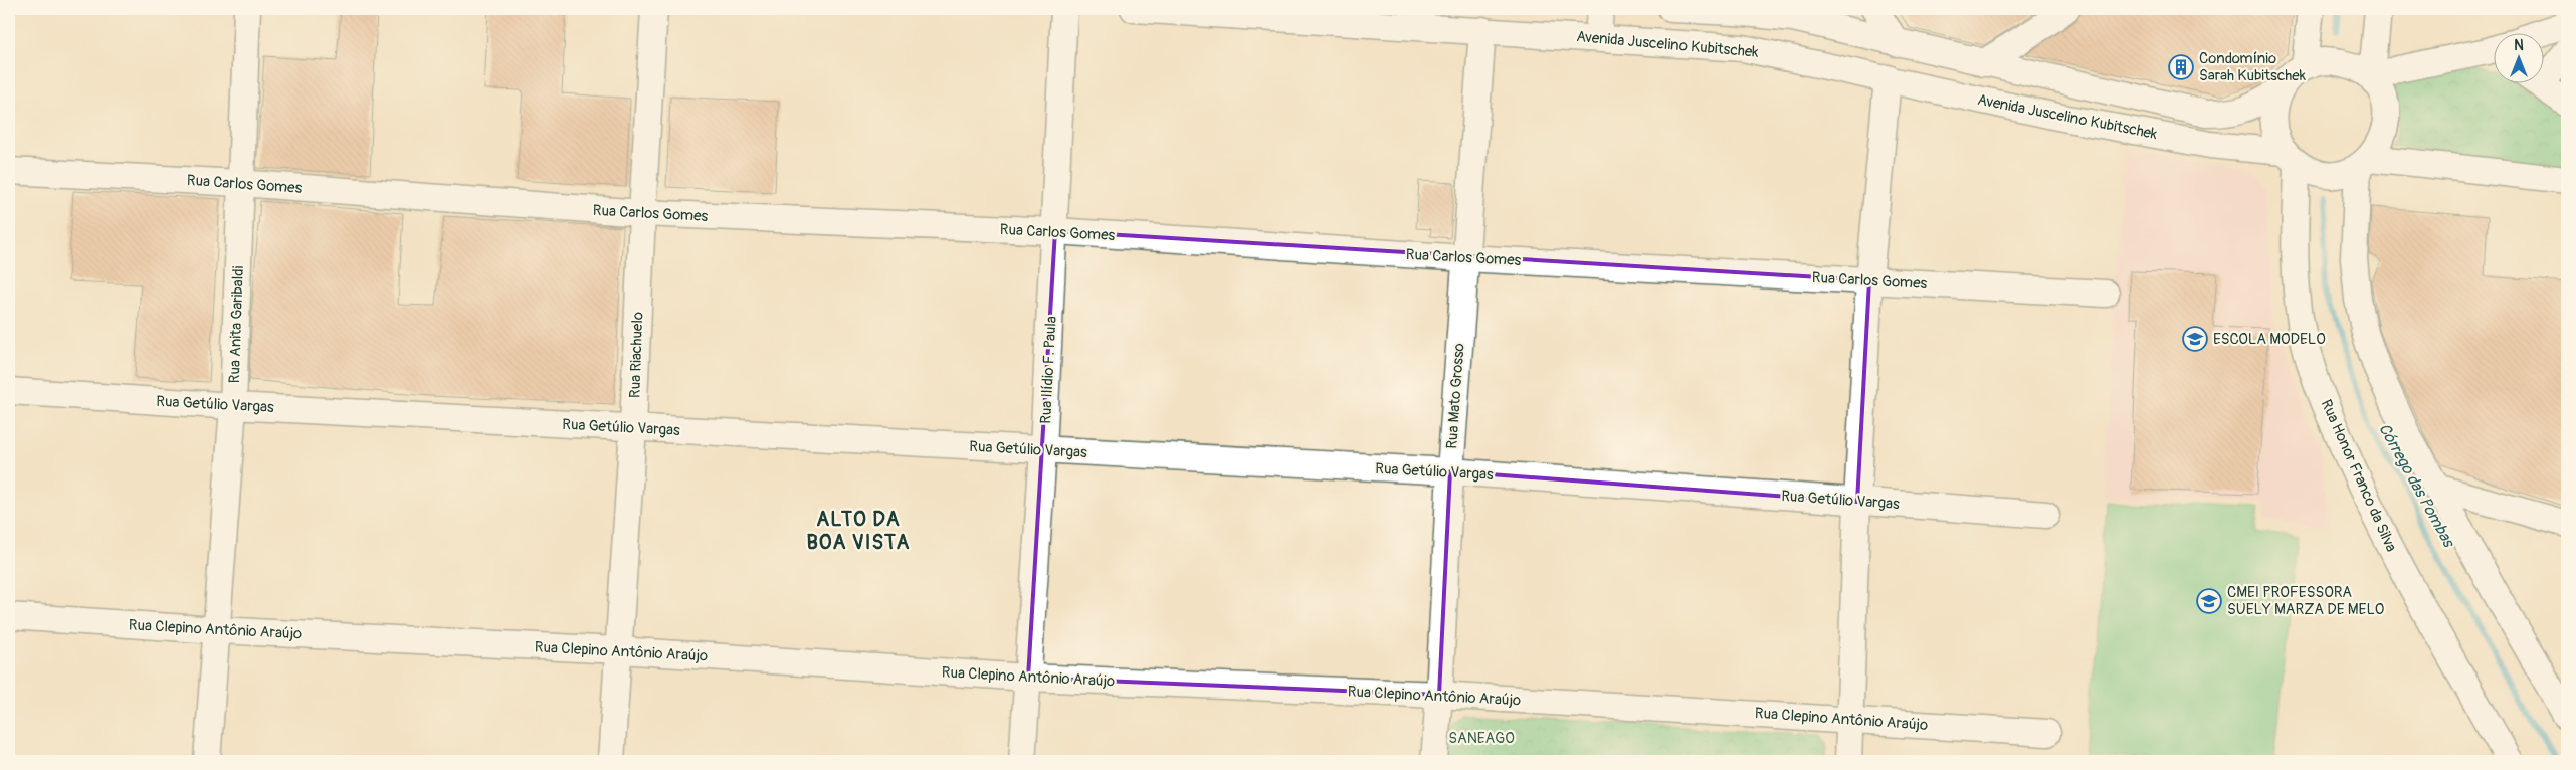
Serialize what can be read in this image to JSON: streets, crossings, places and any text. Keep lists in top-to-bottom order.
{
  "streets": {
    "street": [
      "Avenida Juscelino Kubitschek",
      "Rua Carlos Gomes",
      "Rua Anita Garibaldi",
      "Rua Riachuelo",
      "Rua Ilídio F. Paula",
      "Rua Mato Grosso",
      "Rua Getúlio Vargas",
      "Rua Honor Franco da Silva",
      "Rua Clepino Antônio Araújo"
    ]
  },
  "crossings": [
    ["Avenida Juscelino Kubitschek", "Rua Mato Grosso"],
    ["Avenida Juscelino Kubitschek", "Rua Honor Franco da Silva"],
    ["Rua Carlos Gomes", "Rua Anita Garibaldi"],
    ["Rua Carlos Gomes", "Rua Riachuelo"],
    ["Rua Carlos Gomes", "Rua Ilídio F. Paula"],
    ["Rua Carlos Gomes", "Rua Mato Grosso"],
    ["Rua Anita Garibaldi", "Rua Getúlio Vargas"],
    ["Rua Anita Garibaldi", "Rua Clepino Antônio Araújo"],
    ["Rua Riachuelo", "Rua Getúlio Vargas"],
    ["Rua Riachuelo", "Rua Clepino Antônio Araújo"],
    ["Rua Ilídio F. Paula", "Rua Getúlio Vargas"],
    ["Rua Ilídio F. Paula", "Rua Clepino Antônio Araújo"],
    ["Rua Mato Grosso", "Rua Getúlio Vargas"],
    ["Rua Mato Grosso", "Rua Clepino Antônio Araújo"]
  ],
  "districts": ["ALTO DA BOA VISTA"],
  "water": ["Córrego das Pombas"],
  "parks": ["SANEAGO"],
  "places": {
    "building": ["Condomínio Sarah Kubitschek"],
    "school or university": ["ESCOLA MODELO", "CMEI PROFESSORA SUELY MARZA DE MELO"]
  },
  "north": "top"
}
